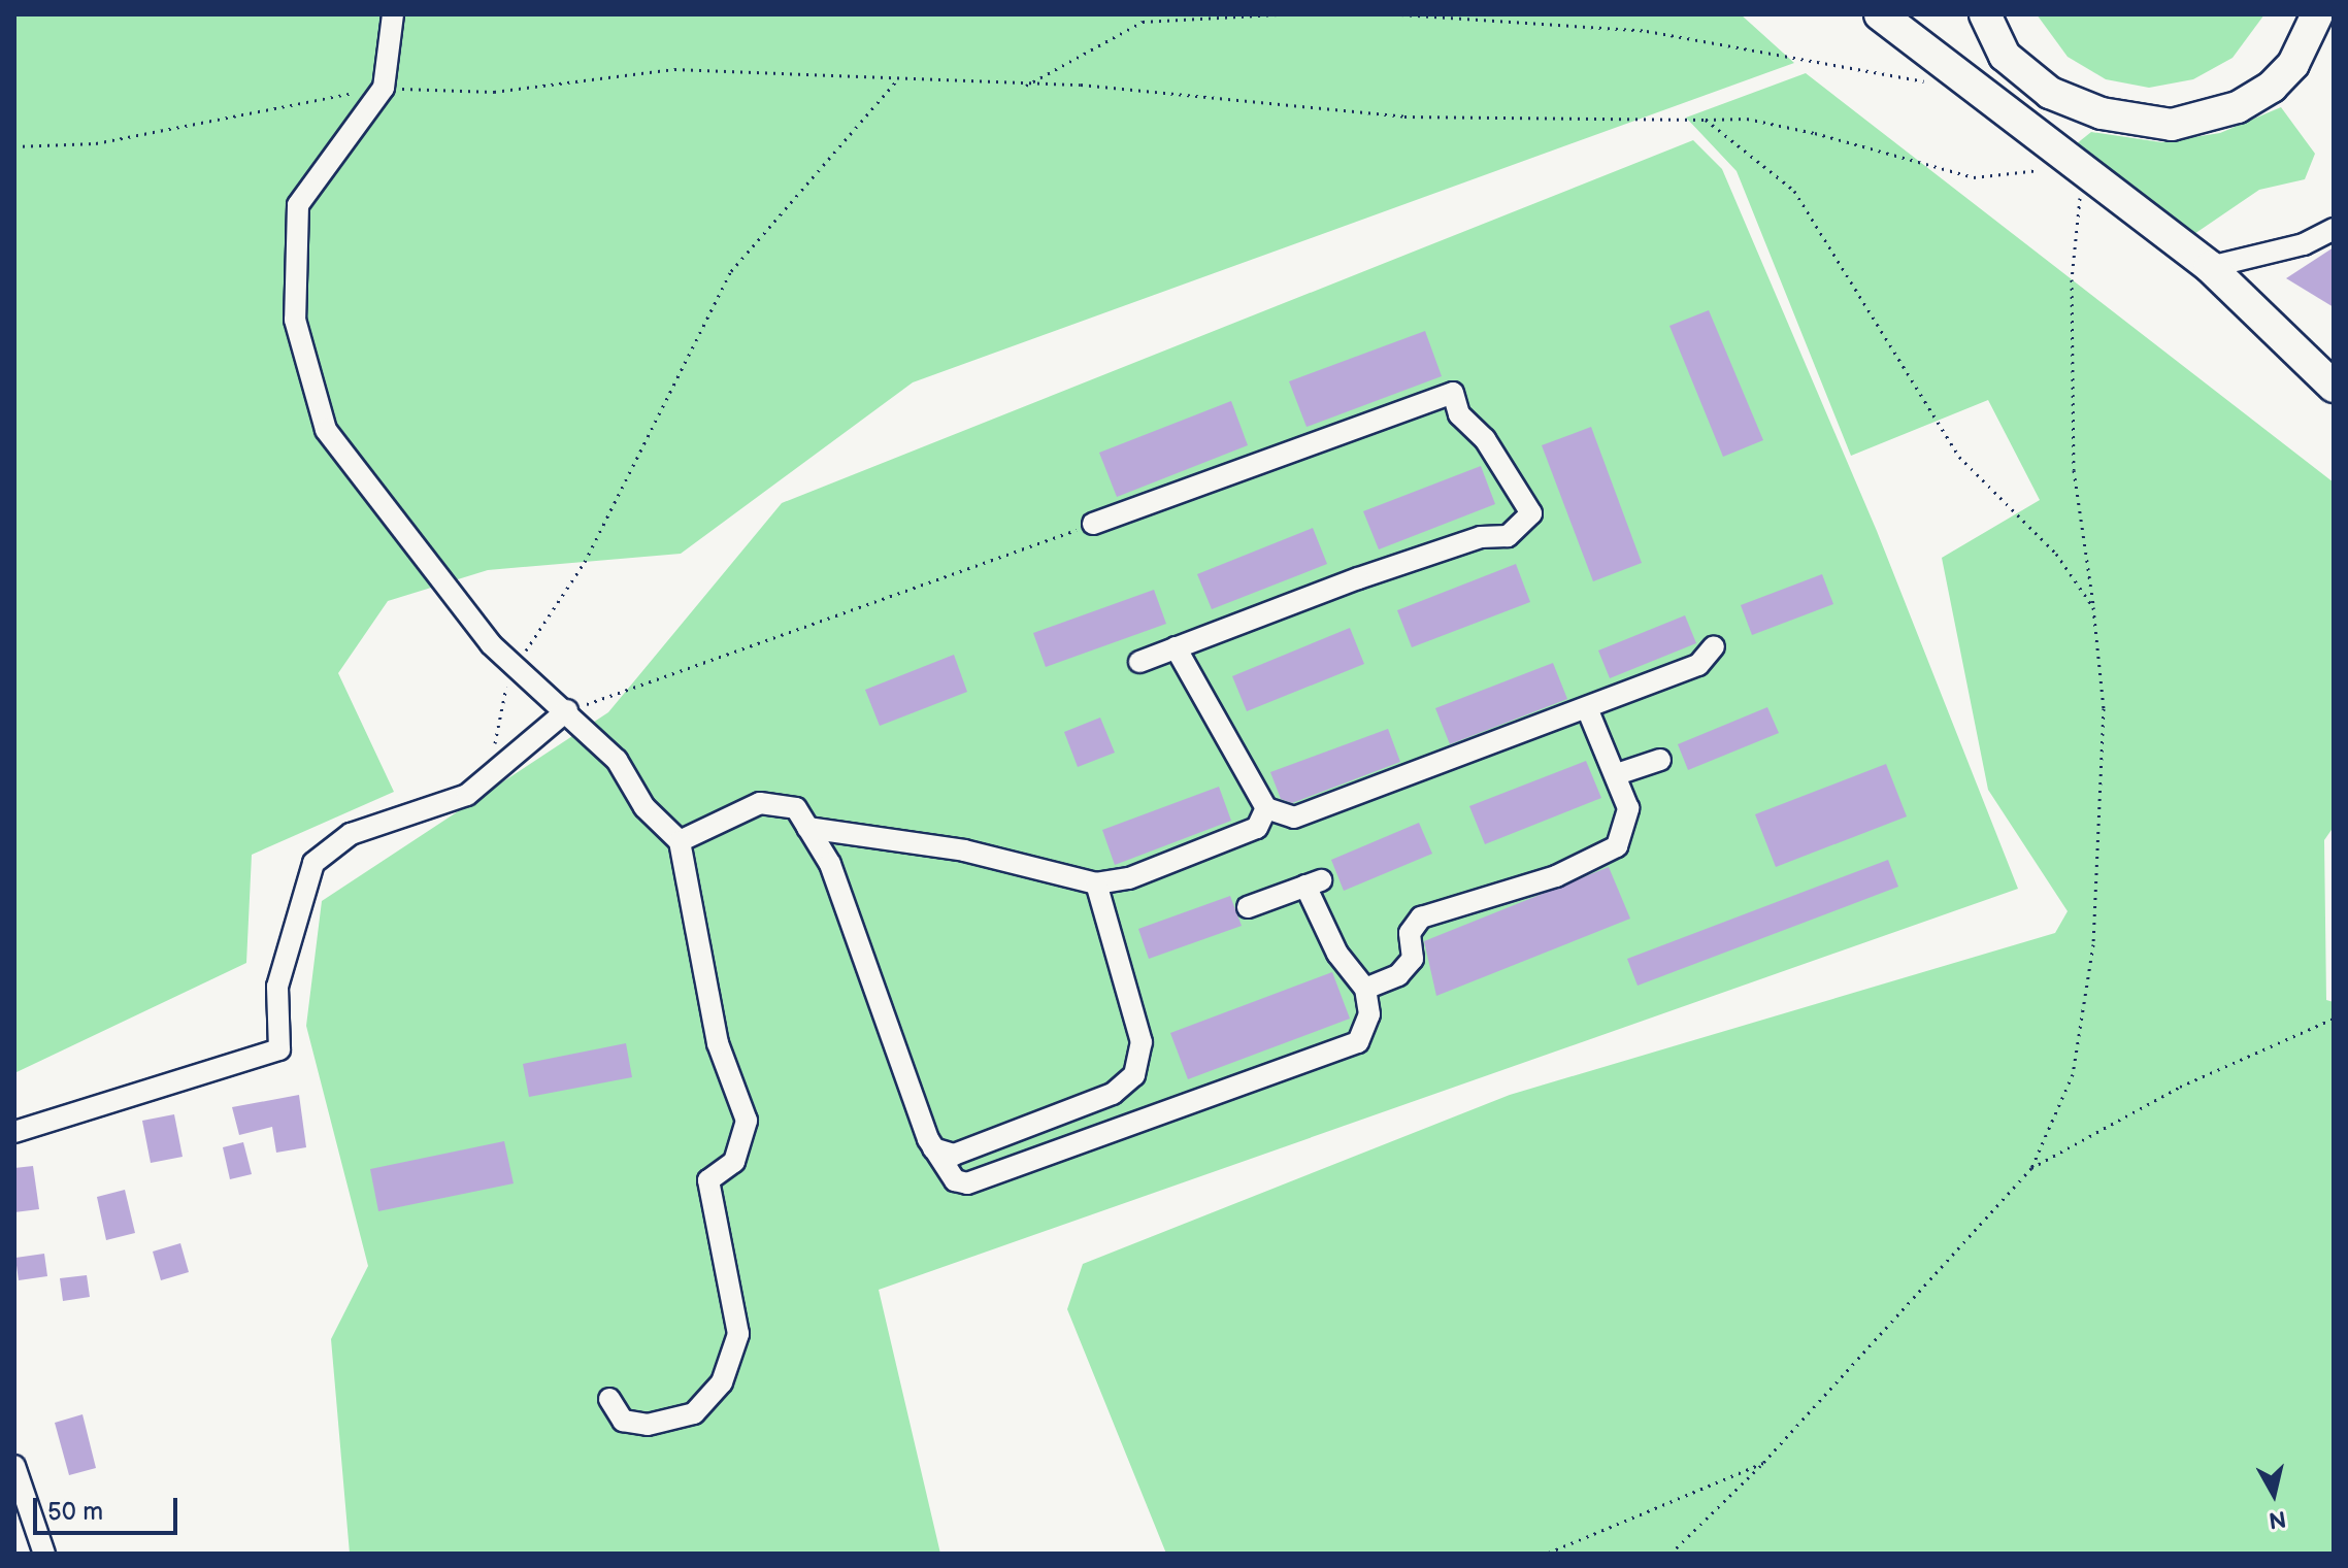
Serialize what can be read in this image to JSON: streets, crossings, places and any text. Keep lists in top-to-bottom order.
{
  "scale_bar": "50 m",
  "north": "bottom"
}
